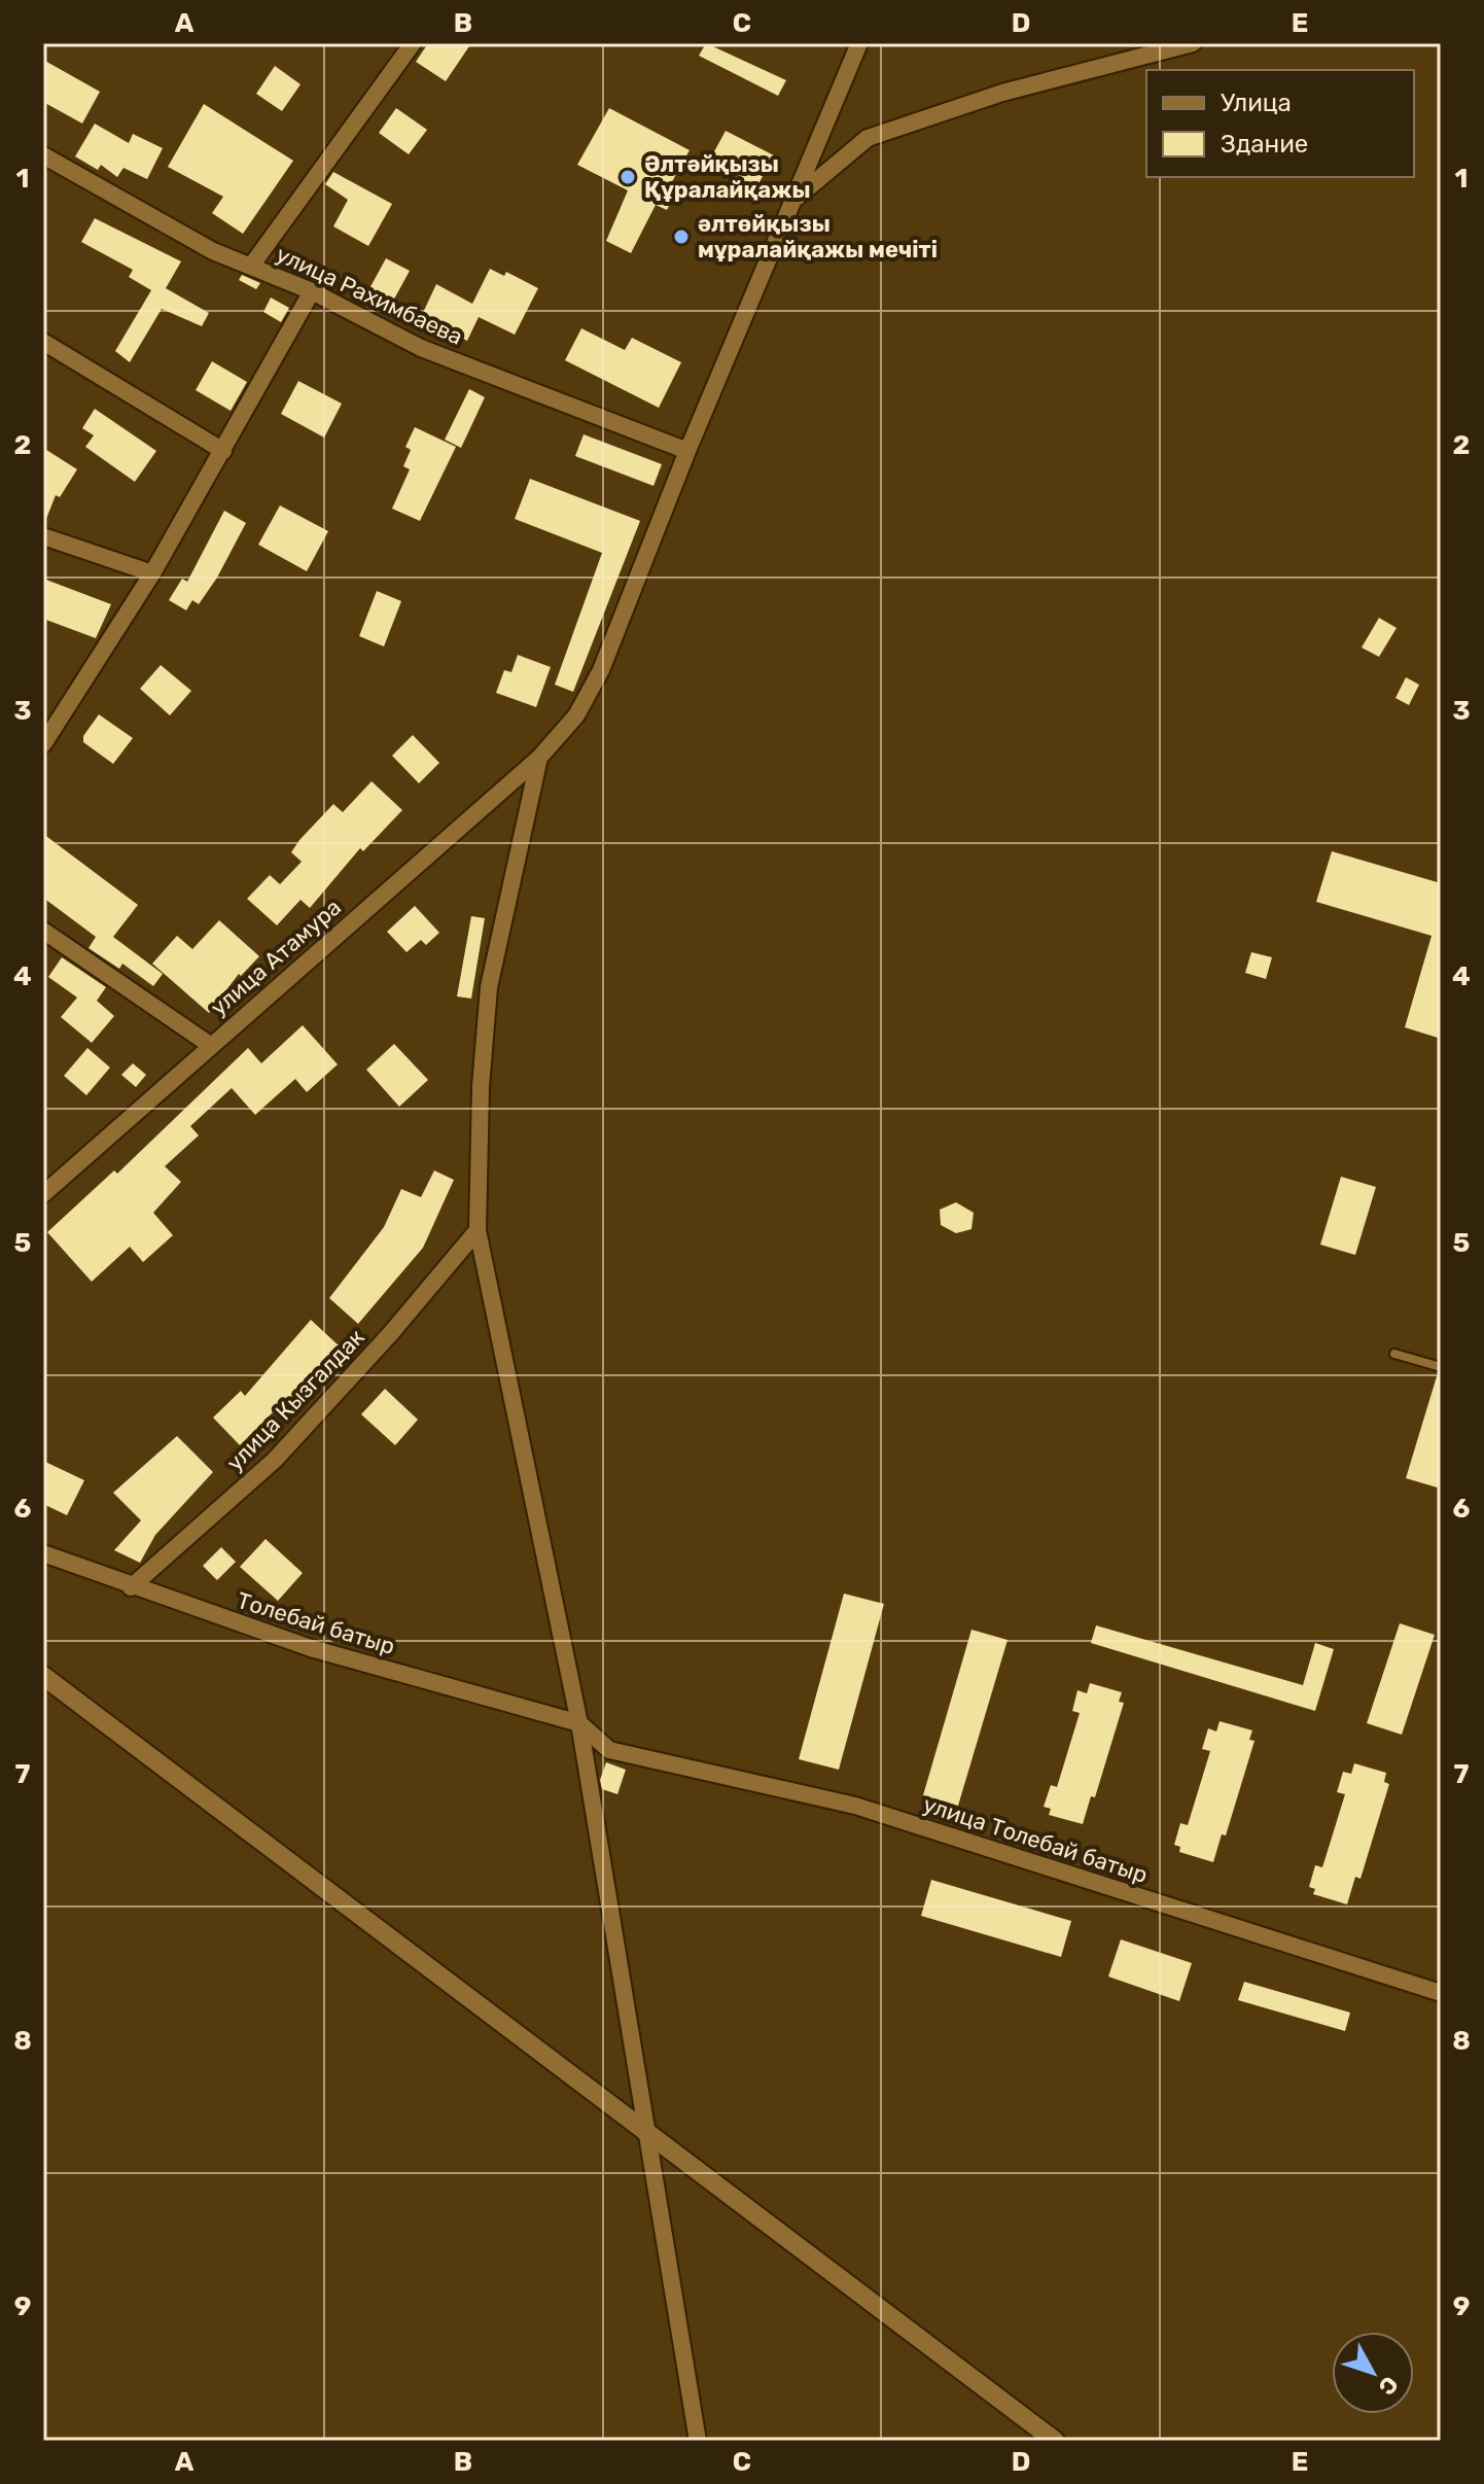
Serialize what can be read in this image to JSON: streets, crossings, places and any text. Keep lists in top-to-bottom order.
{
  "streets": {
    "street": [
      "улица Рахимбаева",
      "улица Атамура",
      "улица Кызгалдак",
      "Толебай батыр",
      "улица Толебай батыр"
    ]
  },
  "crossings": [
    ["улица Рахимбаева", "улица Атамура"],
    ["улица Кызгалдак", "Толебай батыр"],
    ["Толебай батыр", "улица Толебай батыр"]
  ],
  "places": ["Әлтәйқызы Құралайқажы", "әлтөйқызы мұралайқажы мечіті"],
  "legend": ["Улица", "Здание"],
  "north": "bottom right",
  "grid": {
    "columns": [
      "A",
      "B",
      "C",
      "D",
      "E"
    ],
    "rows": [
      "1",
      "2",
      "3",
      "4",
      "5",
      "6",
      "7",
      "8",
      "9"
    ]
  }
}
